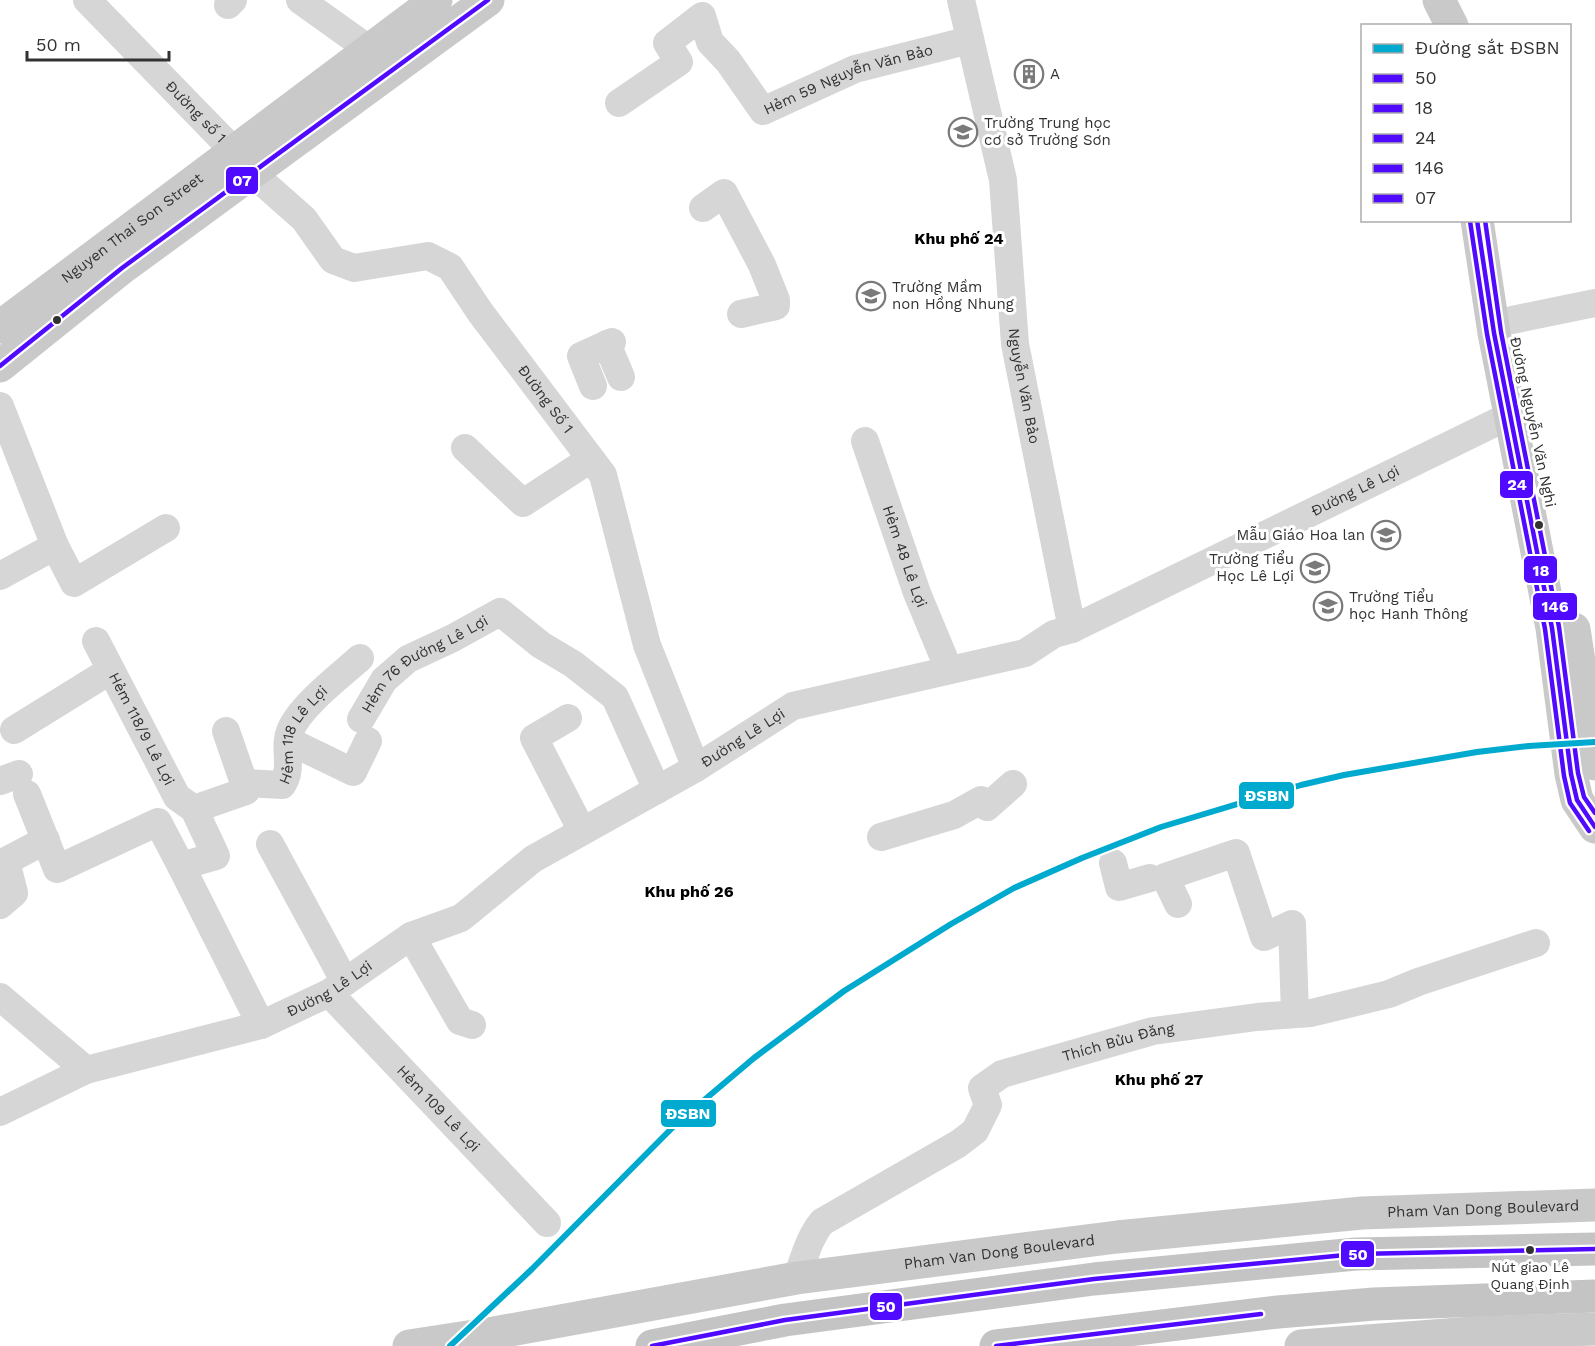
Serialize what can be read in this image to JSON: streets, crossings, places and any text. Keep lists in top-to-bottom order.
{
  "streets": {
    "main road": ["Nguyen Thai Son Street", "Đường Nguyễn Văn Nghi", "Pham Van Dong Boulevard"],
    "street": [
      "Hẻm 59 Nguyễn Văn Bảo",
      "Đường số 1",
      "Nguyễn Văn Bảo",
      "Đường Số 1",
      "Đường Lê Lợi",
      "Hẻm 48 Lê Lợi",
      "Hẻm 76 Đường Lê Lợi",
      "Hẻm 118/9 Lê Lợi",
      "Hẻm 118 Lê Lợi",
      "Thích Bửu Đăng",
      "Hẻm 109 Lê Lợi"
    ]
  },
  "crossings": [
    ["Hẻm 59 Nguyễn Văn Bảo", "Nguyễn Văn Bảo"],
    ["Đường số 1", "Nguyen Thai Son Street"],
    ["Đường số 1", "Đường Số 1"],
    ["Nguyen Thai Son Street", "Đường Số 1"],
    ["Nguyễn Văn Bảo", "Đường Lê Lợi"],
    ["Đường Số 1", "Đường Lê Lợi"],
    ["Đường Nguyễn Văn Nghi", "Đường Lê Lợi"],
    ["Đường Lê Lợi", "Hẻm 48 Lê Lợi"],
    ["Đường Lê Lợi", "Hẻm 76 Đường Lê Lợi"],
    ["Đường Lê Lợi", "Hẻm 109 Lê Lợi"],
    ["Hẻm 76 Đường Lê Lợi", "Hẻm 118 Lê Lợi"],
    ["Thích Bửu Đăng", "Pham Van Dong Boulevard"]
  ],
  "districts": ["Khu phố 24", "Khu phố 26", "Khu phố 27"],
  "places": {
    "building": ["A"],
    "school or university": [
      "Trường Trung học cơ sở Trường Sơn",
      "Trường Mầm non Hồng Nhung",
      "Mẫu Giáo Hoa lan",
      "Trường Tiểu Học Lê Lợi",
      "Trường Tiểu học Hanh Thông"
    ],
    "other": ["Nút giao Lê Quang Định"]
  },
  "lines": [
    "transit line 07",
    "transit line 18",
    "transit line 24",
    "transit line 146",
    "rail line ĐSBN",
    "transit line 50"
  ],
  "legend": [
    "Đường sắt ĐSBN",
    "50",
    "18",
    "24",
    "146",
    "07"
  ],
  "scale_bar": "50 m"
}
